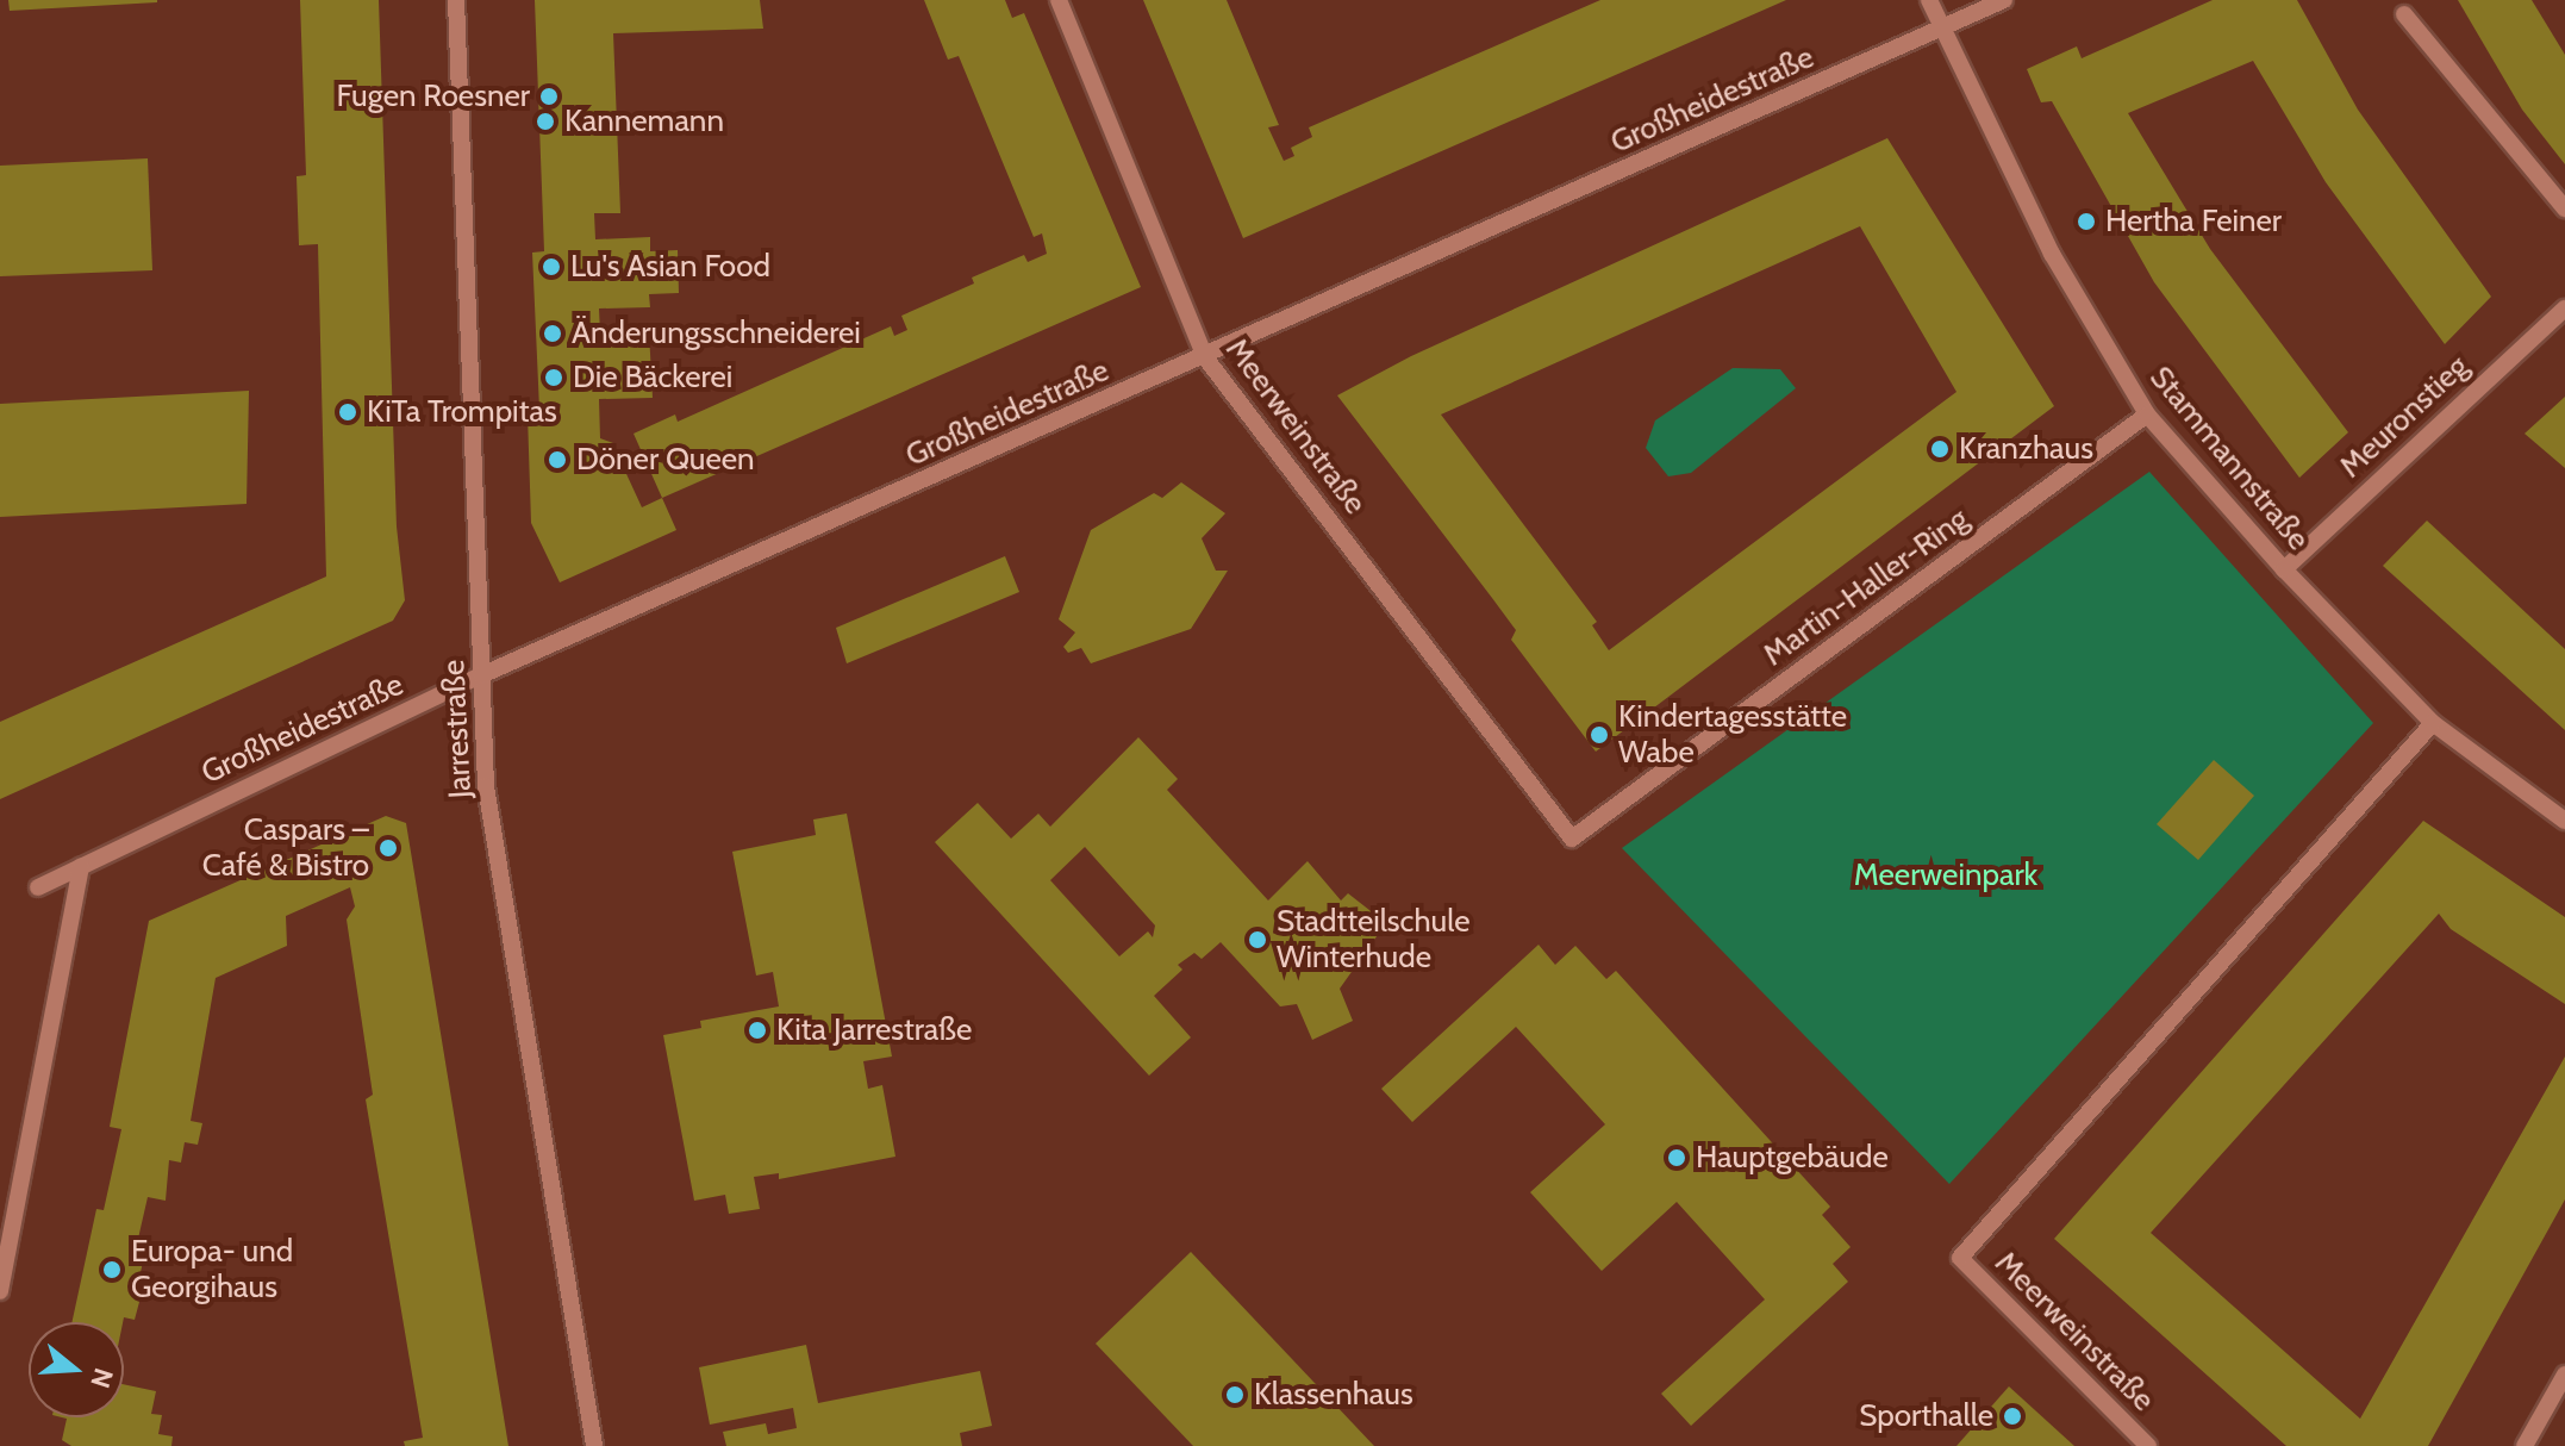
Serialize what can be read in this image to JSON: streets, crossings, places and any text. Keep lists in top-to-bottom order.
{
  "streets": {
    "street": [
      "Großheidestraße",
      "Meuronstieg",
      "Meerweinstraße",
      "Stammannstraße",
      "Martin-Haller-Ring",
      "Jarrestraße"
    ]
  },
  "crossings": [
    ["Großheidestraße", "Meerweinstraße"],
    ["Großheidestraße", "Stammannstraße"],
    ["Großheidestraße", "Jarrestraße"],
    ["Meuronstieg", "Stammannstraße"],
    ["Meerweinstraße", "Stammannstraße"],
    ["Meerweinstraße", "Martin-Haller-Ring"],
    ["Stammannstraße", "Martin-Haller-Ring"]
  ],
  "parks": ["Meerweinpark"],
  "places": [
    "Fugen Roesner",
    "Kannemann",
    "Hertha Feiner",
    "Lu's Asian Food",
    "Änderungsschneiderei",
    "Die Bäckerei",
    "KiTa Trompitas",
    "Kranzhaus",
    "Döner Queen",
    "Kindertagesstätte Wabe",
    "Caspars – Café & Bistro",
    "Stadtteilschule Winterhude",
    "Kita Jarrestraße",
    "Hauptgebäude",
    "Europa- und Georgihaus",
    "Klassenhaus",
    "Sporthalle"
  ],
  "north": "right"
}
